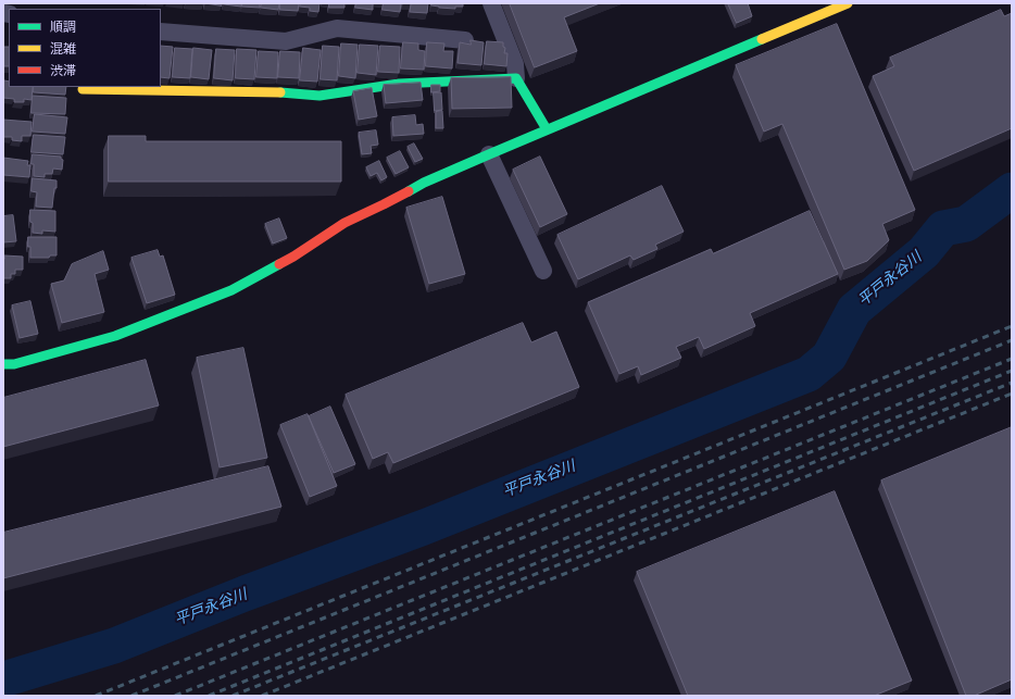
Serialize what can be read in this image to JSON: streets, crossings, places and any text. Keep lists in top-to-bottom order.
{
  "water": ["平戸永谷川"],
  "legend": ["順調", "混雑", "渋滞"]
}
